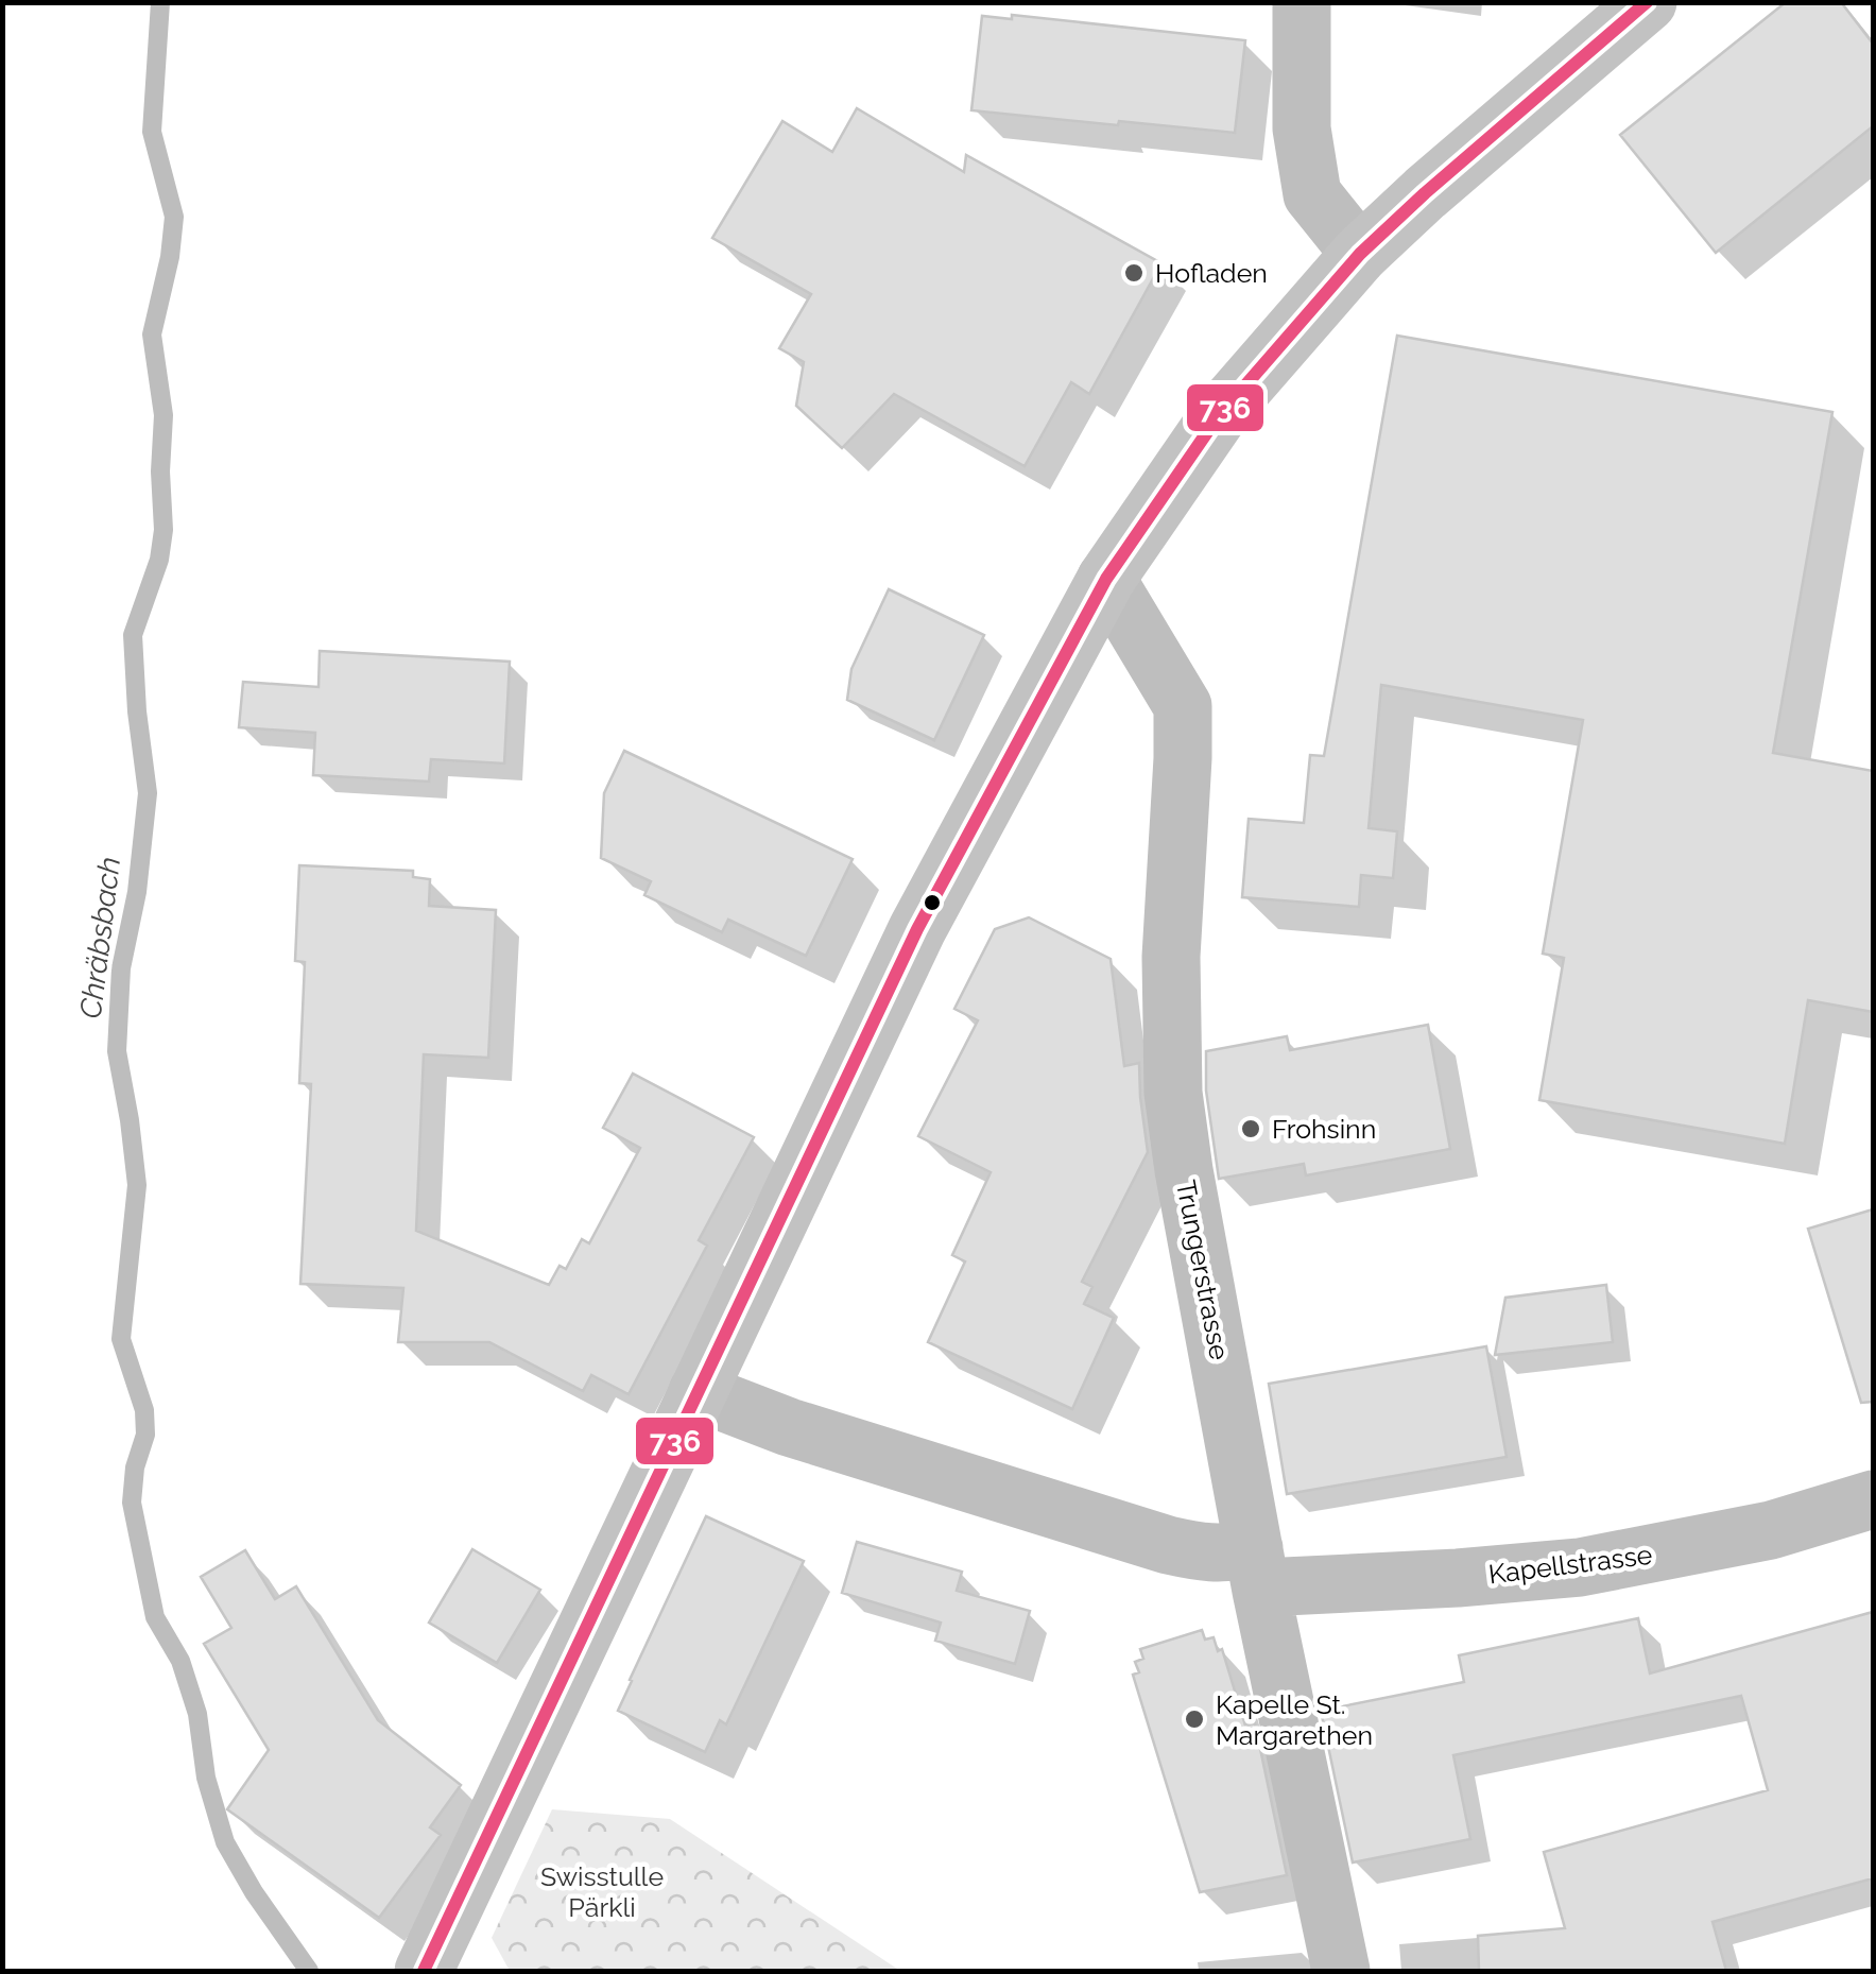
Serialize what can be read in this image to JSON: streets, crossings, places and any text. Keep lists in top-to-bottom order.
{
  "streets": {
    "street": ["Trungerstrasse", "Kapellstrasse"]
  },
  "crossings": [
    ["Trungerstrasse", "Kapellstrasse"]
  ],
  "water": ["Chräbsbach"],
  "parks": ["Swisstulle Pärkli"],
  "places": ["Hofladen", "Frohsinn", "Kapelle St. Margarethen"],
  "lines": ["transit line 736"]
}
